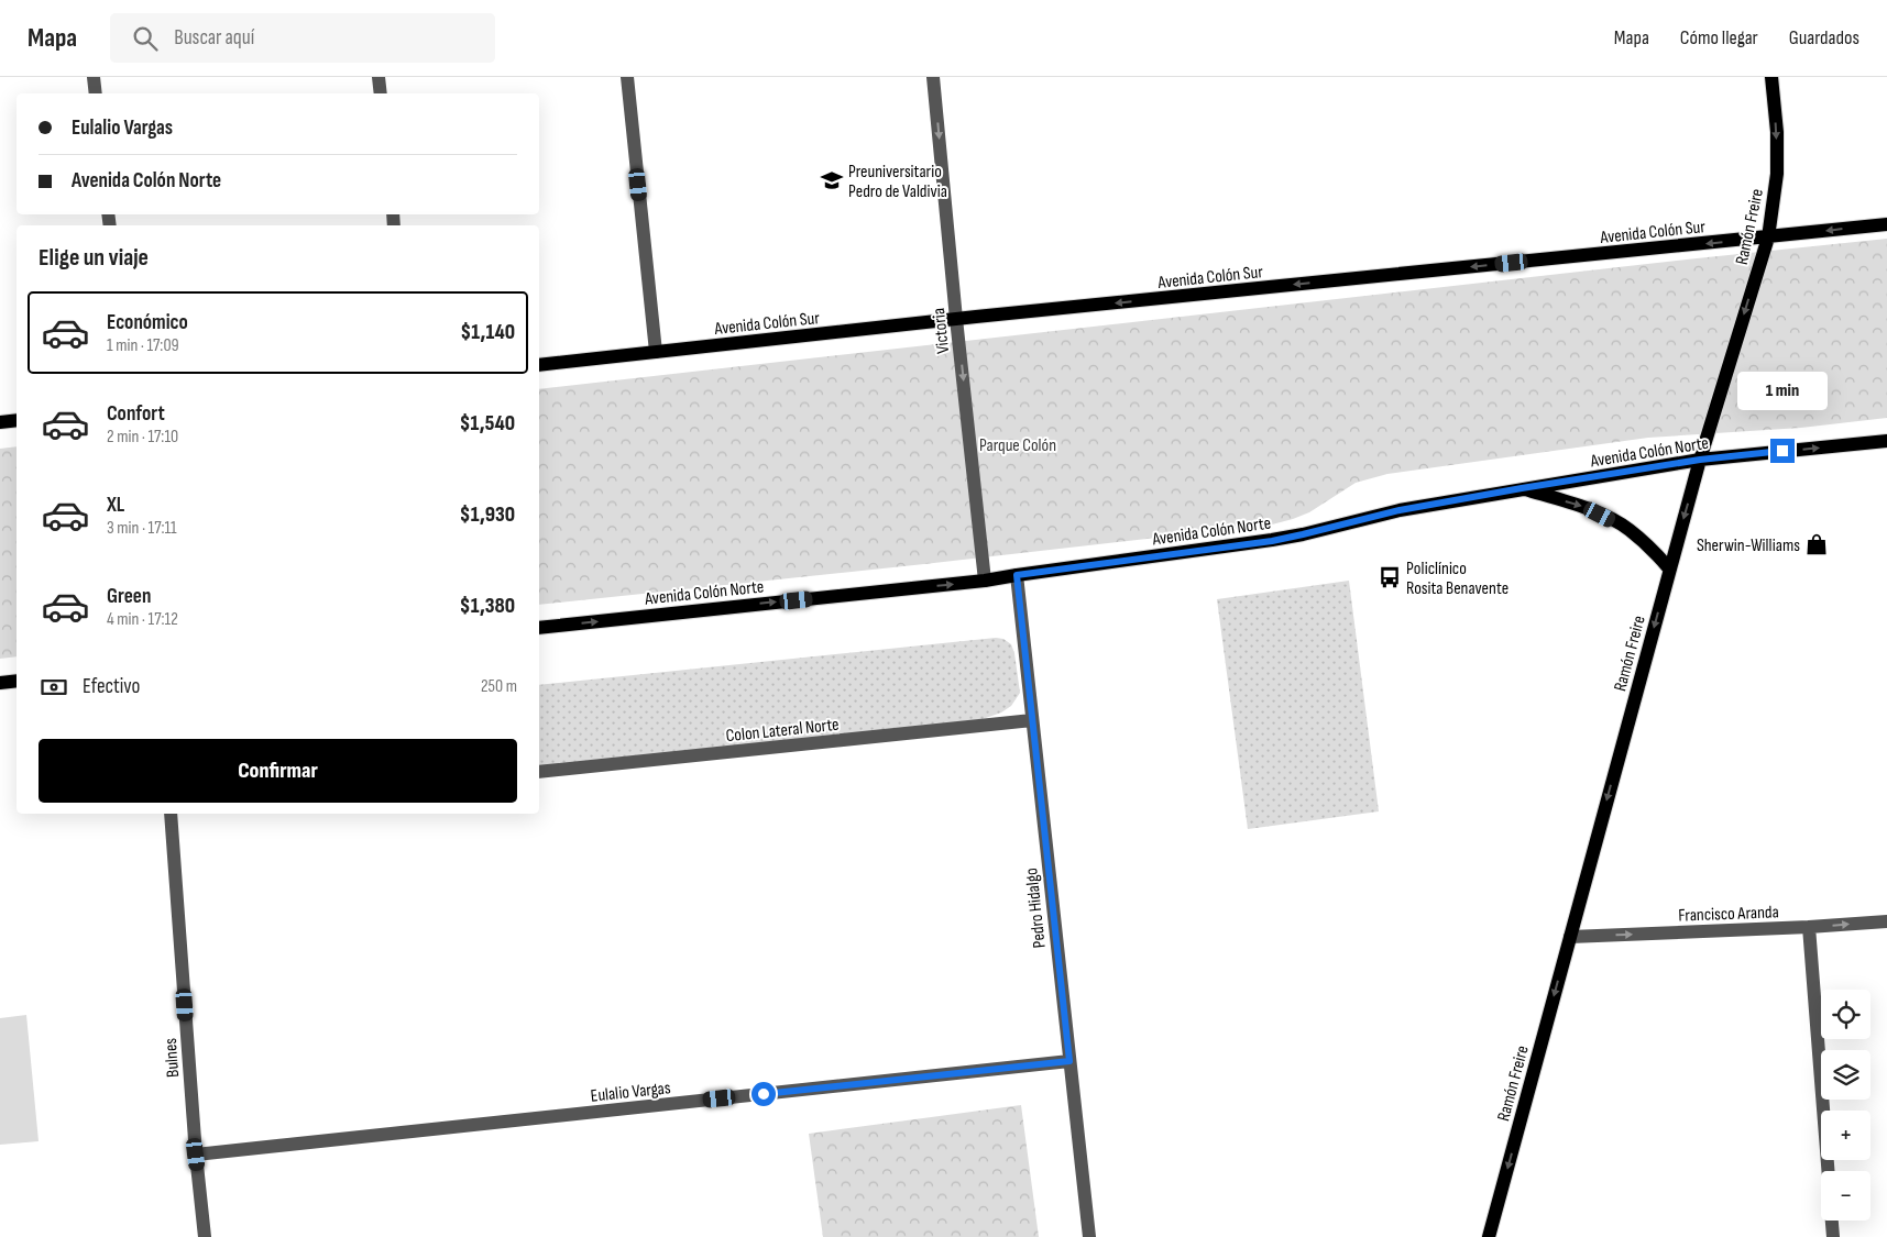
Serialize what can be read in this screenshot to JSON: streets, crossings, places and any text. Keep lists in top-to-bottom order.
{
  "streets": {
    "main road": ["Ramón Freire", "Avenida Colón Sur", "Avenida Colón Norte"],
    "street": [
      "Victoria",
      "Colon Lateral Norte",
      "Pedro Hidalgo",
      "Francisco Aranda",
      "Bulnes",
      "Eulalio Vargas"
    ]
  },
  "crossings": [
    ["Ramón Freire", "Avenida Colón Sur"],
    ["Ramón Freire", "Avenida Colón Norte"],
    ["Ramón Freire", "Francisco Aranda"],
    ["Avenida Colón Sur", "Victoria"],
    ["Victoria", "Avenida Colón Norte"],
    ["Avenida Colón Norte", "Pedro Hidalgo"],
    ["Colon Lateral Norte", "Pedro Hidalgo"],
    ["Pedro Hidalgo", "Eulalio Vargas"],
    ["Bulnes", "Eulalio Vargas"]
  ],
  "one_way": [
    "Ramón Freire",
    "Avenida Colón Sur",
    "Victoria",
    "Avenida Colón Norte",
    "Francisco Aranda"
  ],
  "parks": ["Parque Colón"],
  "places": {
    "school or university": ["Preuniversitario Pedro de Valdivia"],
    "shop": ["Sherwin-Williams"],
    "bus stop": ["Policlínico Rosita Benavente"]
  },
  "page": {
    "header": "Mapa",
    "search": "Buscar aquí",
    "nav": ["Mapa", "Cómo llegar", "Guardados"],
    "banner": ["Eulalio Vargas", "Avenida Colón Norte"],
    "heading": "Elige un viaje",
    "list": [
      {
        "name": "Económico",
        "note": "1 min · 17:09",
        "value": "$1,140"
      },
      {
        "name": "Confort",
        "note": "2 min · 17:10",
        "value": "$1,540"
      },
      {
        "name": "XL",
        "note": "3 min · 17:11",
        "value": "$1,930"
      },
      {
        "name": "Green",
        "note": "4 min · 17:12",
        "value": "$1,380"
      }
    ],
    "bubble": "1 min",
    "pay": ["Efectivo", "250 m"],
    "buttons": "Confirmar",
    "map_buttons": ["+", "−"]
  }
}
